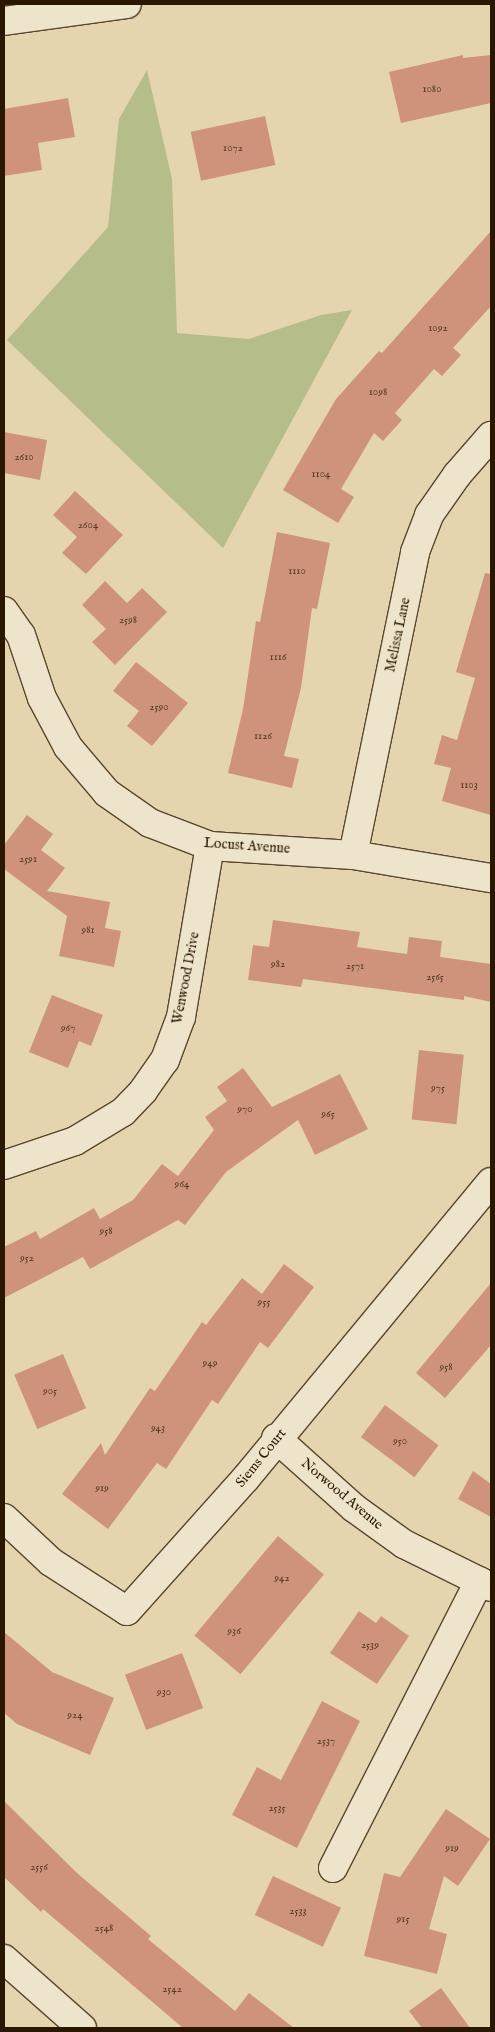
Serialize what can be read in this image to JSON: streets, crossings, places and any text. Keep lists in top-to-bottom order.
{
  "streets": {
    "street": [
      "Melissa Lane",
      "Locust Avenue",
      "Wenwood Drive",
      "Siems Court",
      "Norwood Avenue"
    ]
  },
  "crossings": [
    ["Melissa Lane", "Locust Avenue"],
    ["Locust Avenue", "Wenwood Drive"],
    ["Siems Court", "Norwood Avenue"]
  ],
  "house_numbers": [
    "1080",
    "1072",
    "1092",
    "1098",
    "2610",
    "1104",
    "2604",
    "1110",
    "2598",
    "1116",
    "2590",
    "1126",
    "1103",
    "2591",
    "981",
    "982",
    "2571",
    "2565",
    "967",
    "975",
    "970",
    "965",
    "964",
    "958",
    "952",
    "955",
    "949",
    "958",
    "905",
    "943",
    "950",
    "919",
    "942",
    "936",
    "2539",
    "930",
    "924",
    "2537",
    "2535",
    "919",
    "2556",
    "2533",
    "915",
    "2548",
    "2542"
  ]
}
